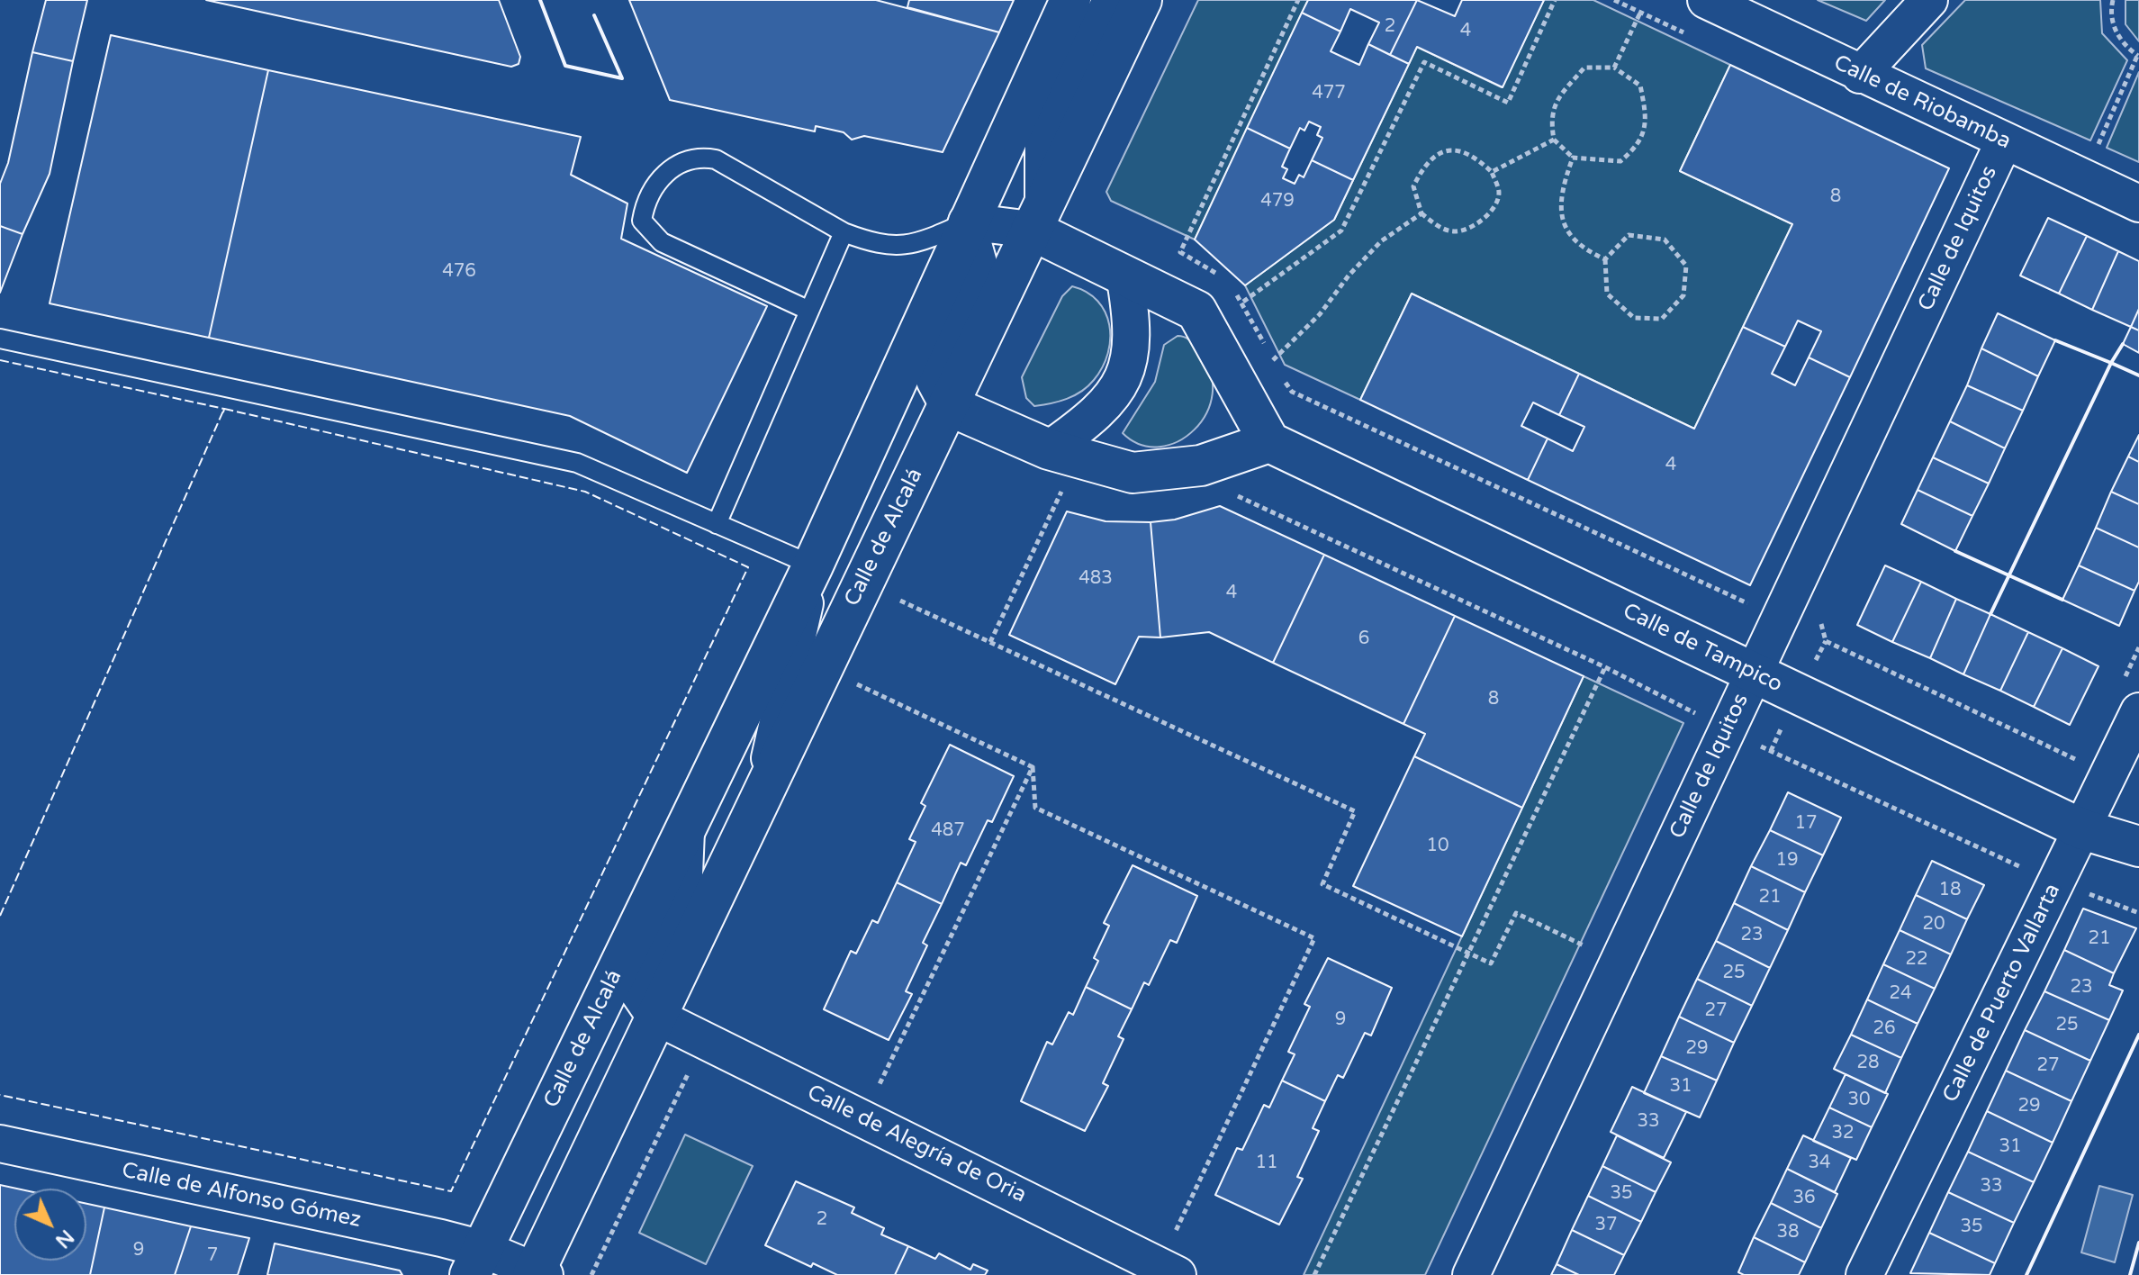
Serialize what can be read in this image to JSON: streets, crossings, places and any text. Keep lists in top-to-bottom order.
{
  "streets": {
    "main road": ["Calle de Alcalá", "Calle de Tampico"],
    "street": [
      "Calle de Riobamba",
      "Calle de Iquitos",
      "Calle de Puerto Vallarta",
      "Calle de Alegría de Oria",
      "Calle de Alfonso Gómez"
    ]
  },
  "crossings": [
    ["Calle de Riobamba", "Calle de Iquitos"],
    ["Calle de Iquitos", "Calle de Tampico"],
    ["Calle de Alcalá", "Calle de Alegría de Oria"],
    ["Calle de Alcalá", "Calle de Alfonso Gómez"],
    ["Calle de Tampico", "Calle de Puerto Vallarta"]
  ],
  "house_numbers": [
    "2",
    "4",
    "477",
    "8",
    "479",
    "476",
    "4",
    "483",
    "4",
    "6",
    "8",
    "17",
    "487",
    "10",
    "19",
    "18",
    "21",
    "20",
    "23",
    "21",
    "22",
    "25",
    "23",
    "24",
    "27",
    "9",
    "25",
    "26",
    "29",
    "28",
    "27",
    "31",
    "30",
    "29",
    "33",
    "32",
    "31",
    "11",
    "34",
    "33",
    "35",
    "36",
    "2",
    "37",
    "35",
    "38",
    "9",
    "7"
  ],
  "north": "bottom right"
}
